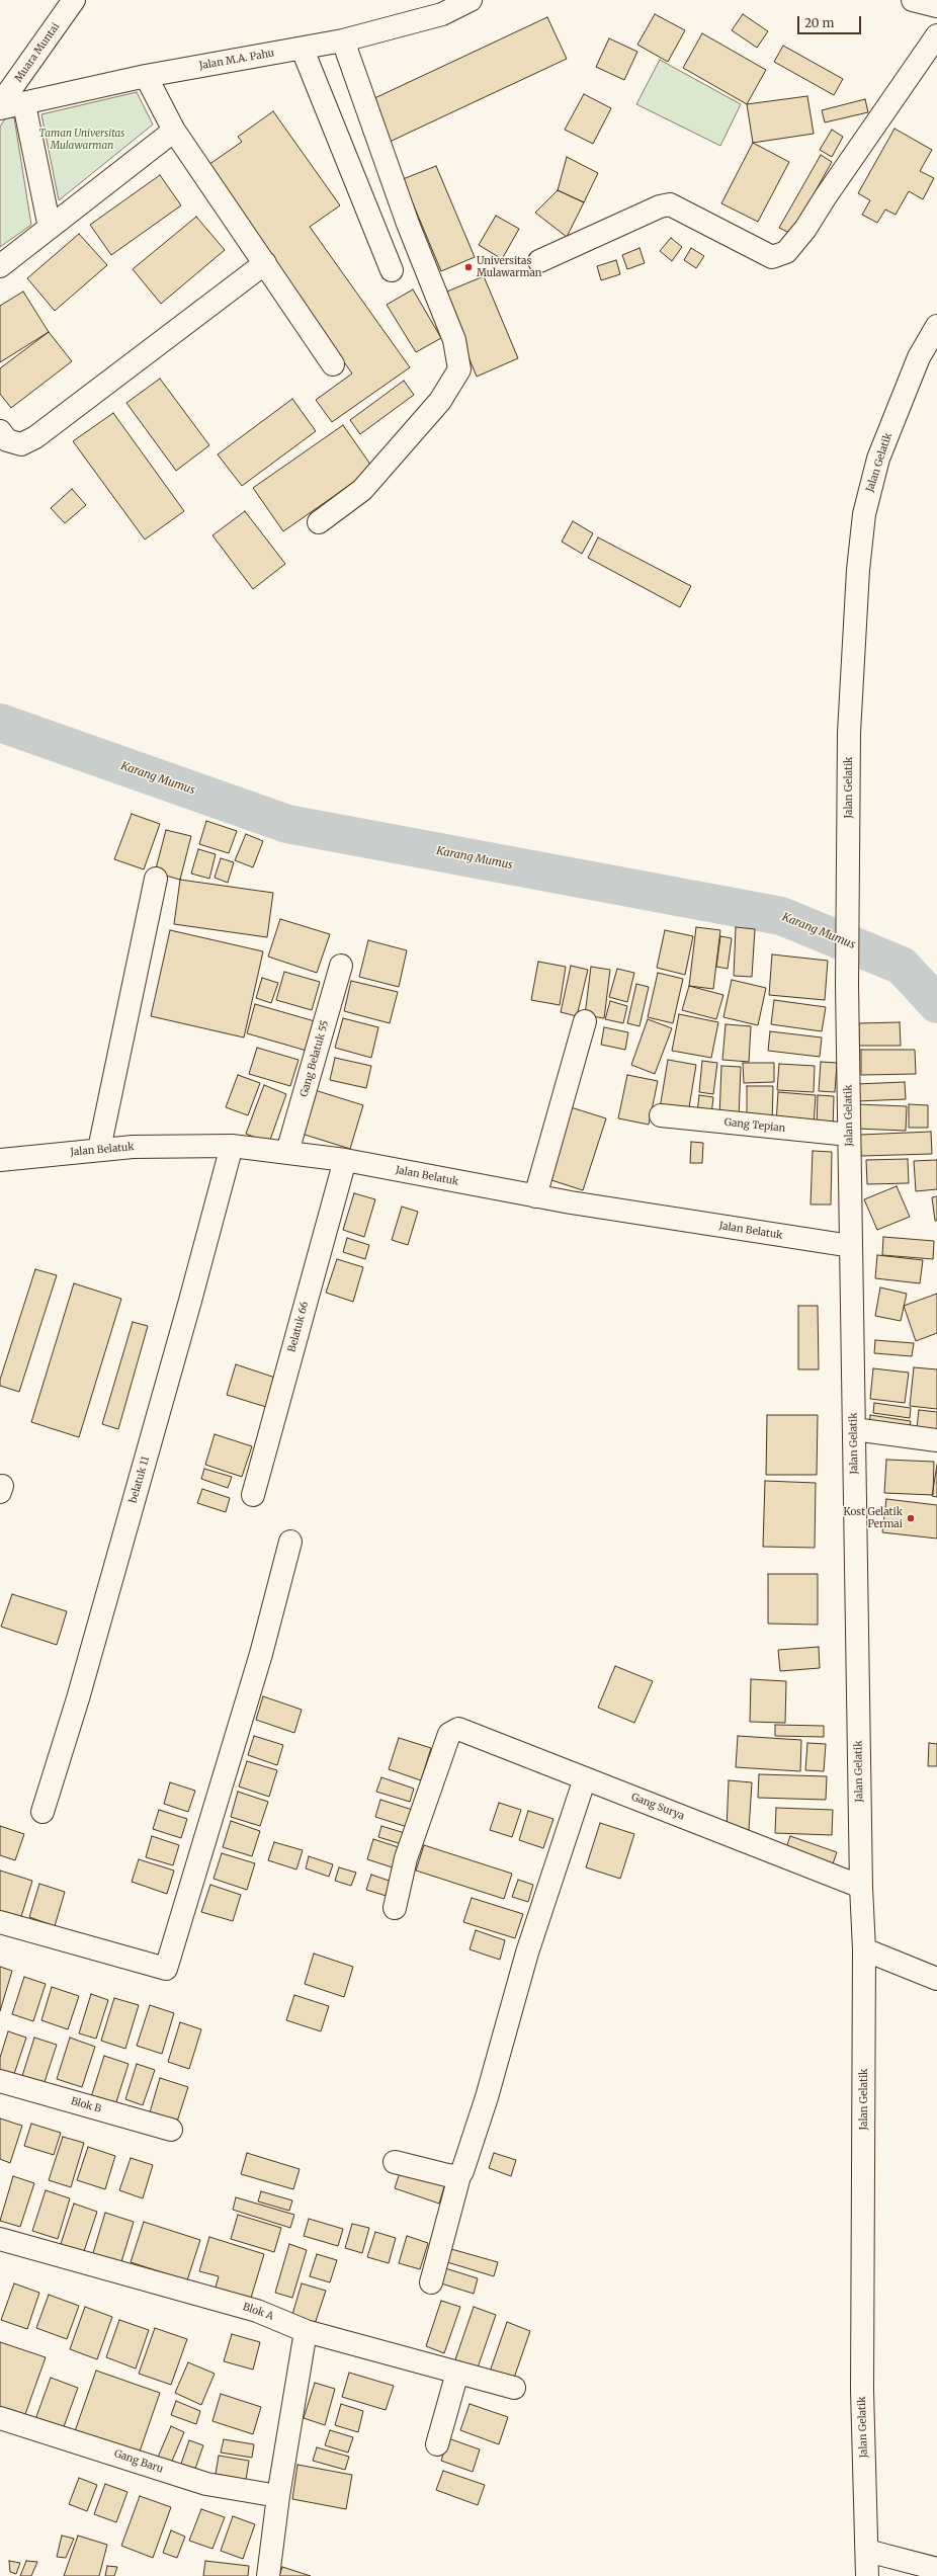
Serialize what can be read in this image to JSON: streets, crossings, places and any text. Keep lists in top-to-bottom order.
{
  "streets": {
    "street": [
      "Muara Muntai",
      "Jalan M.A. Pahu",
      "Jalan Gelatik",
      "Gang Belatuk 55",
      "Gang Tepian",
      "Jalan Belatuk",
      "Belatuk 66",
      "belatuk 11",
      "Gang Surya",
      "Blok B",
      "Blok A",
      "Gang Baru"
    ]
  },
  "crossings": [
    ["Jalan Gelatik", "Gang Tepian"],
    ["Jalan Gelatik", "Jalan Belatuk"],
    ["Jalan Gelatik", "Gang Surya"],
    ["Gang Belatuk 55", "Jalan Belatuk"],
    ["Jalan Belatuk", "Belatuk 66"],
    ["Jalan Belatuk", "belatuk 11"]
  ],
  "water": ["Karang Mumus"],
  "parks": ["Taman Universitas Mulawarman"],
  "places": ["Universitas Mulawarman", "Kost Gelatik Permai"],
  "scale_bar": "20 m"
}
